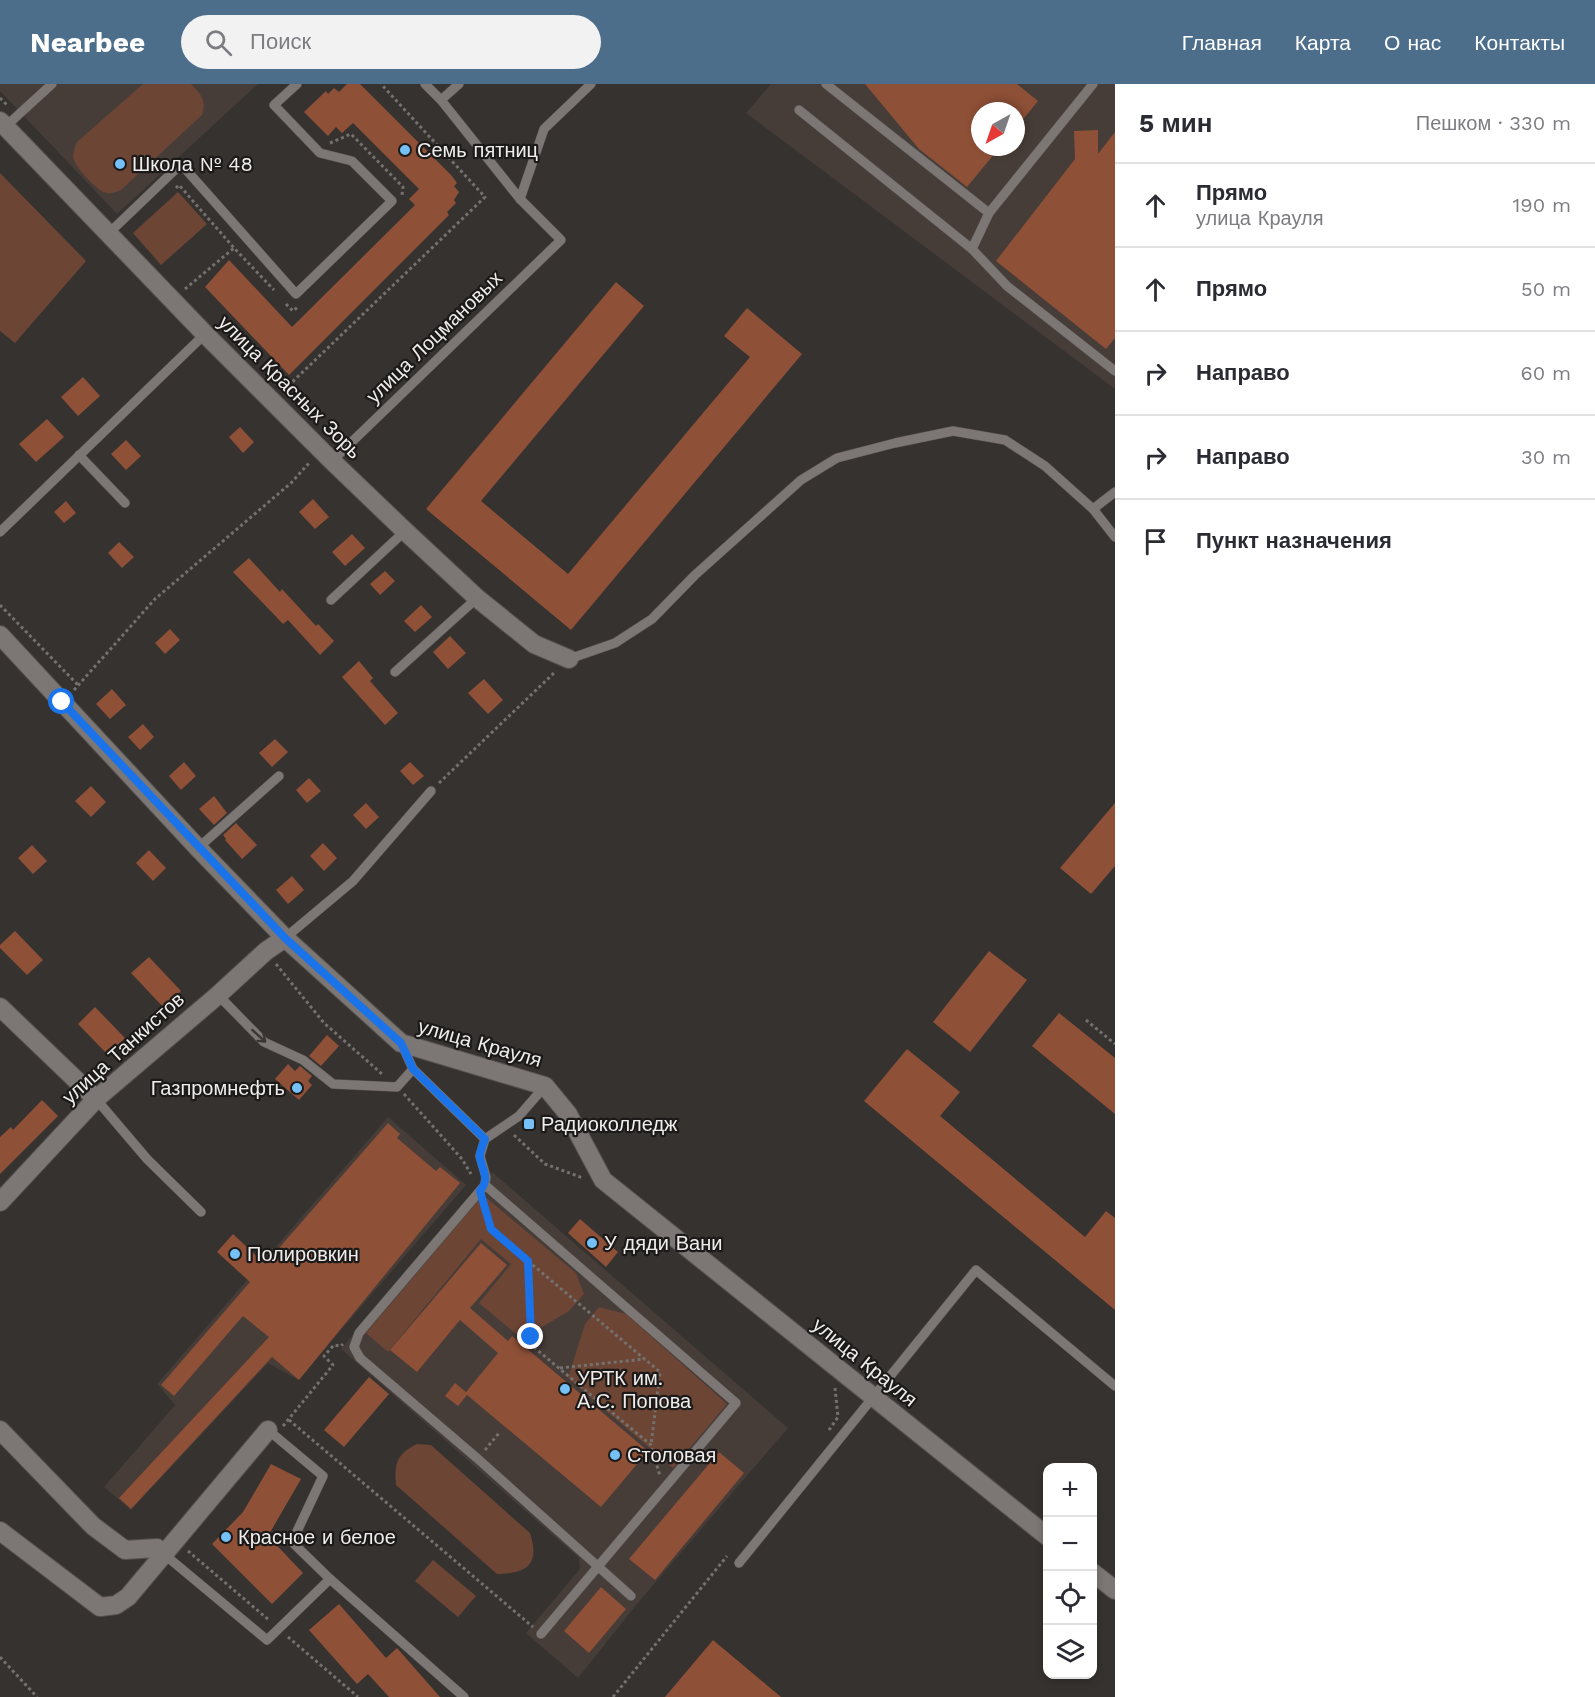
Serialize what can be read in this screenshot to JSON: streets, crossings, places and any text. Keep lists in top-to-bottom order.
{
  "streets": {
    "street": ["улица Красных Зорь", "улица Крауля", "улица Танкистов"],
    "lane": ["улица Лоцмановых"]
  },
  "crossings": [
    ["улица Лоцмановых", "улица Красных Зорь"],
    ["улица Крауля", "улица Танкистов"]
  ],
  "places": {
    "other": [
      "Семь пятниц",
      "Школа № 48",
      "Газпромнефть",
      "У дяди Вани",
      "Полировкин",
      "УРТК им. А.С. Попова",
      "Столовая",
      "Красное и белое"
    ],
    "transit": ["Радиоколледж"]
  },
  "north": "bottom left",
  "page": {
    "header": "Nearbee",
    "search": "Поиск",
    "nav": [
      "Главная",
      "Карта",
      "О нас",
      "Контакты"
    ],
    "heading": ["5 мин", "Пешком · 330 m"],
    "list": [
      ["Прямо", "улица Крауля", "190 m"],
      ["Прямо", "50 m"],
      ["Направо", "60 m"],
      ["Направо", "30 m"],
      "Пункт назначения"
    ],
    "map_buttons": ["+", "−"]
  }
}
